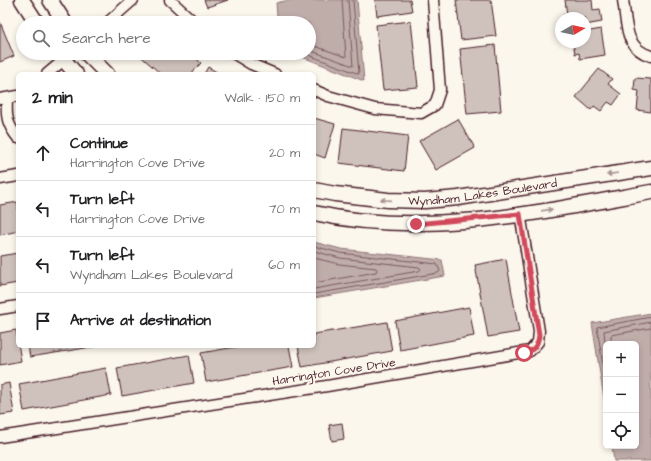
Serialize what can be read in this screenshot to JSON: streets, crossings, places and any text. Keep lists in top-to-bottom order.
{
  "streets": {
    "street": ["Wyndham Lakes Boulevard", "Harrington Cove Drive"]
  },
  "crossings": [
    ["Wyndham Lakes Boulevard", "Harrington Cove Drive"]
  ],
  "north": "right",
  "page": {
    "search": "Search here",
    "heading": ["2 min", "Walk · 150 m"],
    "list": [
      ["Continue", "Harrington Cove Drive", "20 m"],
      ["Turn left", "Harrington Cove Drive", "70 m"],
      ["Turn left", "Wyndham Lakes Boulevard", "60 m"],
      "Arrive at destination"
    ],
    "map_buttons": ["+", "−"]
  }
}
